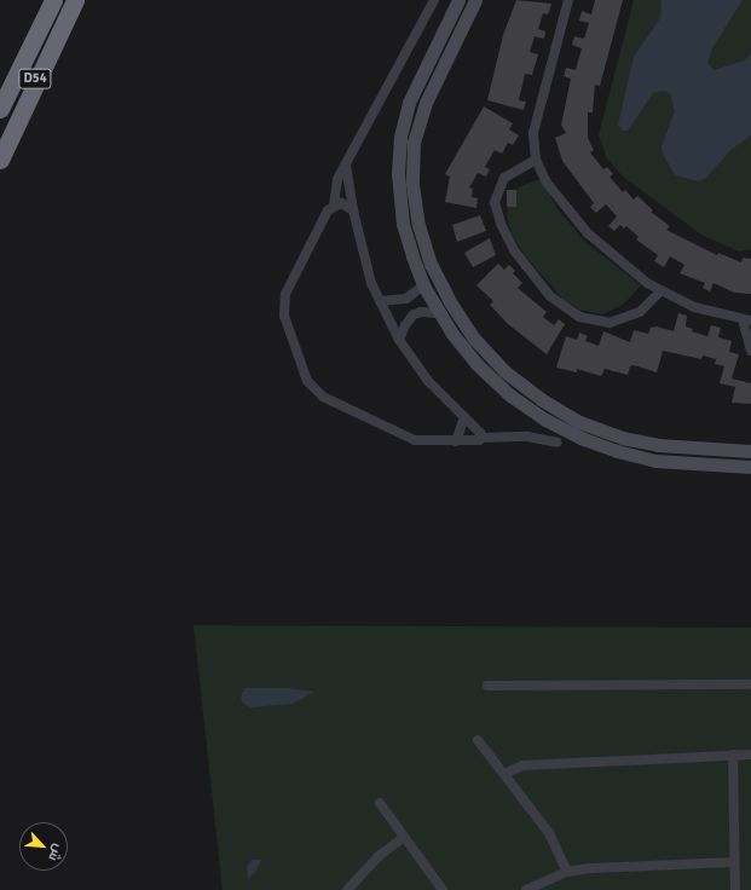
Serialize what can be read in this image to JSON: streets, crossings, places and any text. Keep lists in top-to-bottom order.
{
  "streets": {
    "highway": ["D54"]
  },
  "north": "bottom right"
}
